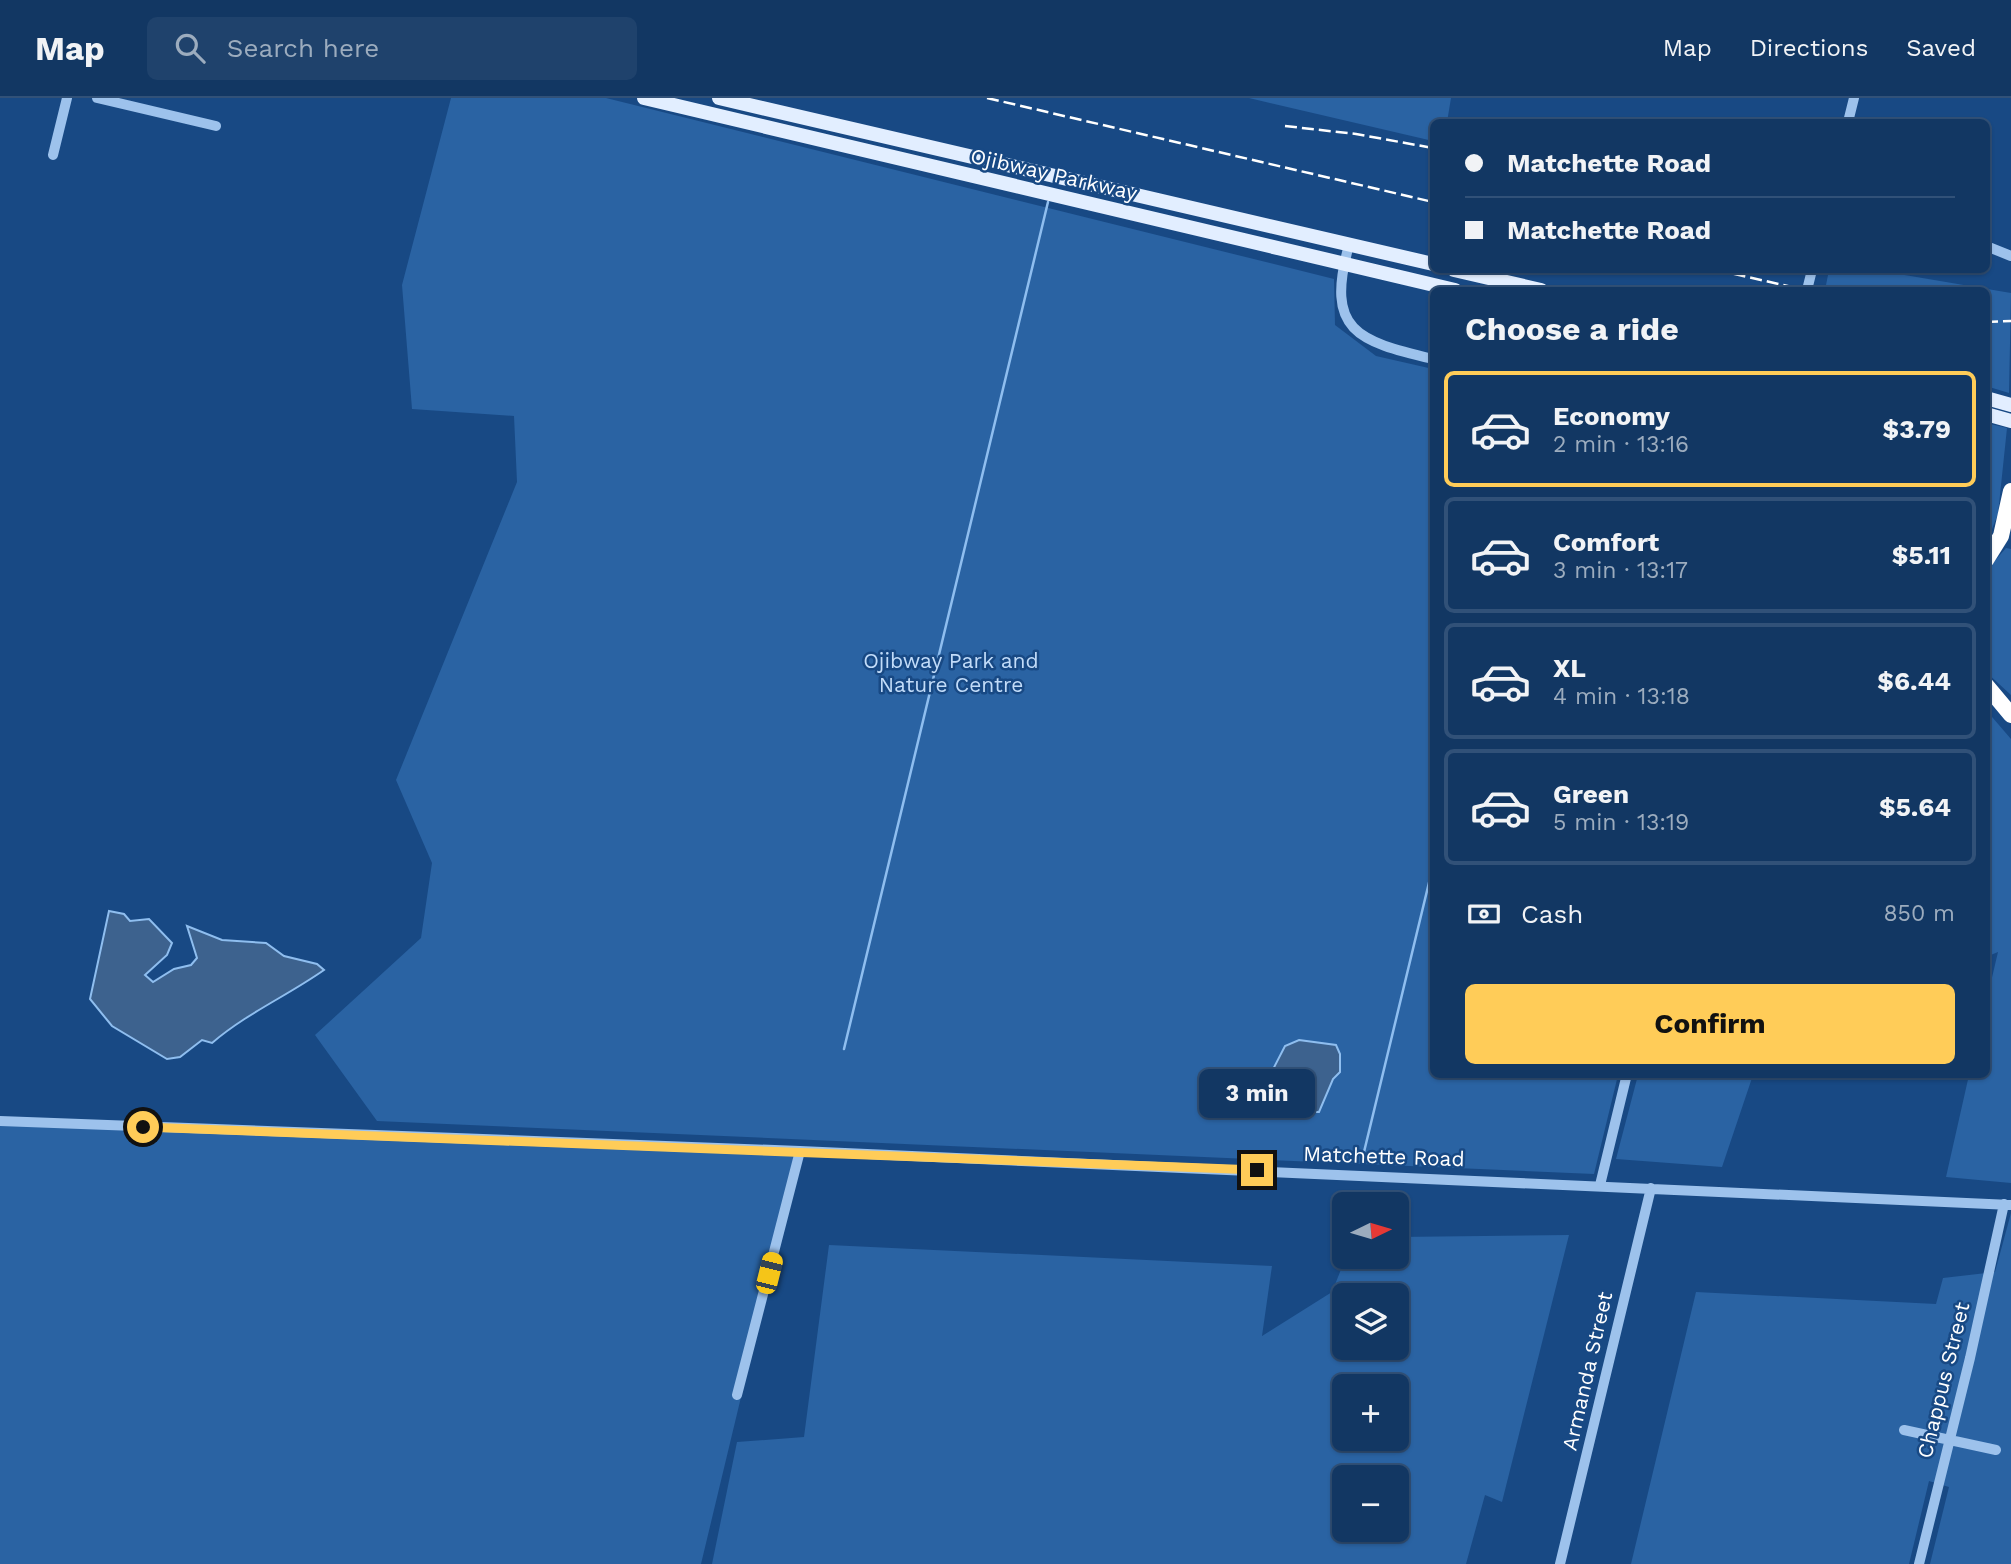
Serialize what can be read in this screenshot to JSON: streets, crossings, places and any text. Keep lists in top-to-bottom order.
{
  "streets": {
    "main road": ["Ojibway Parkway"],
    "street": ["Matchette Road", "Armanda Street", "Chappus Street"]
  },
  "crossings": [
    ["Matchette Road", "Armanda Street"],
    ["Matchette Road", "Chappus Street"]
  ],
  "parks": ["Ojibway Park and Nature Centre"],
  "north": "right",
  "page": {
    "header": "Map",
    "search": "Search here",
    "nav": ["Map", "Directions", "Saved"],
    "banner": ["Matchette Road", "Matchette Road"],
    "heading": "Choose a ride",
    "list": [
      {
        "name": "Economy",
        "note": "2 min · 13:16",
        "value": "$3.79"
      },
      {
        "name": "Comfort",
        "note": "3 min · 13:17",
        "value": "$5.11"
      },
      {
        "name": "XL",
        "note": "4 min · 13:18",
        "value": "$6.44"
      },
      {
        "name": "Green",
        "note": "5 min · 13:19",
        "value": "$5.64"
      }
    ],
    "pay": ["Cash", "850 m"],
    "buttons": "Confirm",
    "bubble": "3 min",
    "map_buttons": ["+", "−"]
  }
}
